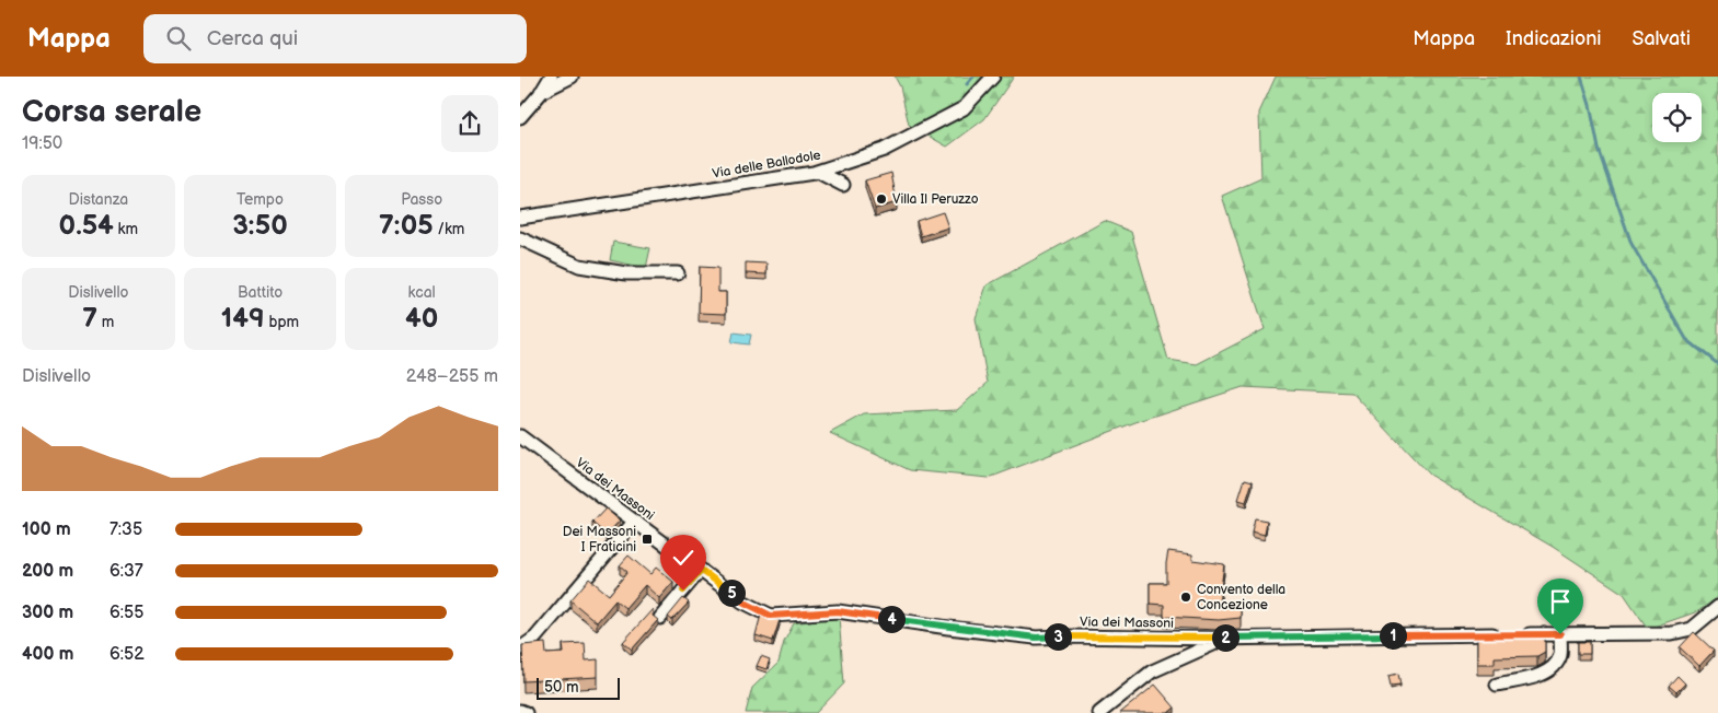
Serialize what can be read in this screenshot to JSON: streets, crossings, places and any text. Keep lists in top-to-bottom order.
{
  "streets": {
    "street": ["Via delle Ballodole", "Via dei Massoni"]
  },
  "places": {
    "other": ["Villa Il Peruzzo", "Convento della Concezione"],
    "transit": ["Dei Massoni I Fraticini"]
  },
  "scale_bar": "50 m",
  "page": {
    "header": "Mappa",
    "search": "Cerca qui",
    "nav": ["Mappa", "Indicazioni", "Salvati"],
    "heading": ["Corsa serale", "19:50"],
    "stats": [
      ["Distanza", "0.54 km"],
      ["Tempo", "3:50"],
      ["Passo", "7:05 /km"],
      ["Dislivello", "7 m"],
      ["Battito", "149 bpm"],
      ["kcal", "40"]
    ],
    "chart": ["Dislivello", "248–255 m"],
    "list": [
      {
        "name": "100 m",
        "note": "7:35"
      },
      {
        "name": "200 m",
        "note": "6:37"
      },
      {
        "name": "300 m",
        "note": "6:55"
      },
      {
        "name": "400 m",
        "note": "6:52"
      }
    ],
    "pins": [
      "5",
      "4",
      "1",
      "3",
      "2"
    ],
    "scale": "50 m"
  }
}
